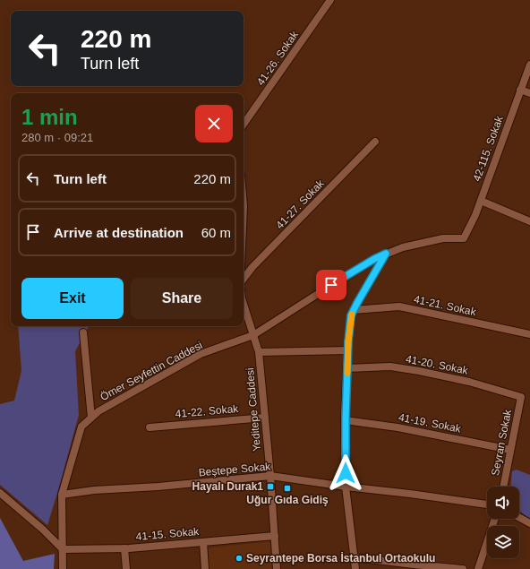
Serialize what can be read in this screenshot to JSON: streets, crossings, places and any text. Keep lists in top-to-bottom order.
{
  "streets": {
    "street": [
      "41-26. Sokak",
      "42-115. Sokak",
      "41-27. Sokak",
      "41-21. Sokak",
      "41-20. Sokak",
      "Ömer Seyfettin Caddesi",
      "Yeditepe Caddesi",
      "41-22. Sokak",
      "41-19. Sokak",
      "Seyran Sokak",
      "Beştepe Sokak",
      "41-15. Sokak"
    ]
  },
  "crossings": [
    ["42-115. Sokak", "Ömer Seyfettin Caddesi"],
    ["41-20. Sokak", "Seyran Sokak"],
    ["Ömer Seyfettin Caddesi", "Yeditepe Caddesi"],
    ["Ömer Seyfettin Caddesi", "Beştepe Sokak"],
    ["Ömer Seyfettin Caddesi", "41-15. Sokak"],
    ["Yeditepe Caddesi", "41-22. Sokak"],
    ["Yeditepe Caddesi", "Beştepe Sokak"],
    ["Yeditepe Caddesi", "41-15. Sokak"],
    ["41-19. Sokak", "Seyran Sokak"]
  ],
  "places": {
    "transit": ["Hayalı Durak1", "Uğur Gıda Gidiş"],
    "other": ["Seyrantepe Borsa İstanbul Ortaokulu"]
  },
  "page": {
    "turn": ["220 m", "Turn left"],
    "heading": ["1 min", "280 m · 09:21"],
    "list": [
      {
        "name": "Turn left",
        "value": "220 m"
      },
      {
        "name": "Arrive at destination",
        "value": "60 m"
      }
    ],
    "buttons": ["Exit", "Share"]
  }
}
